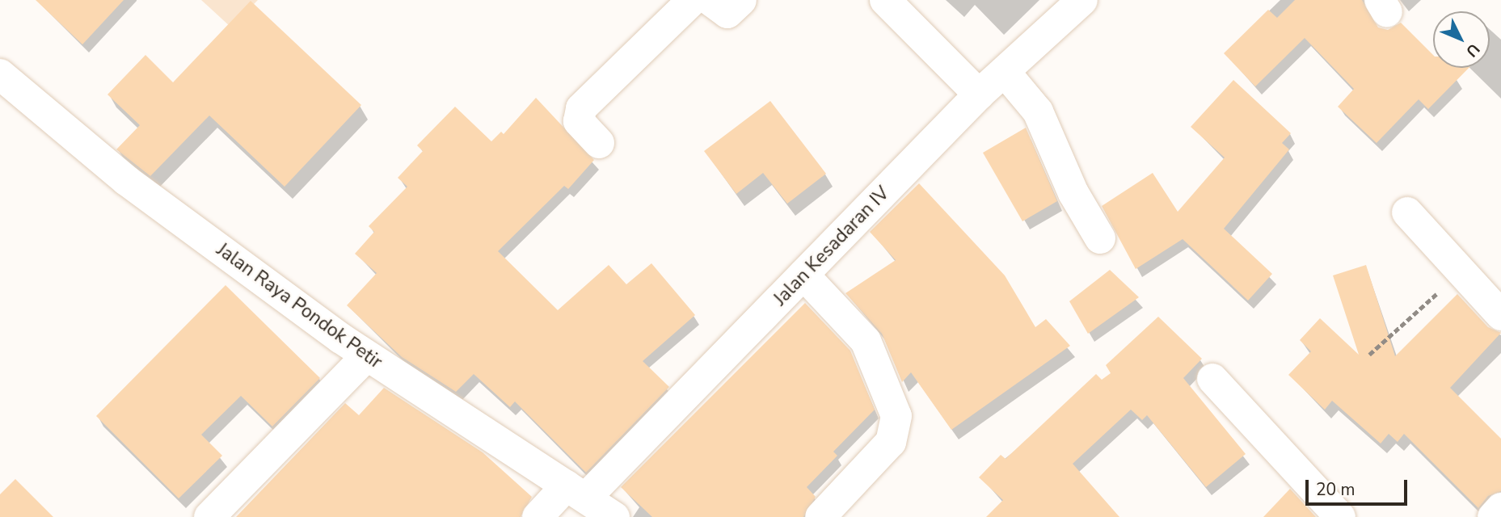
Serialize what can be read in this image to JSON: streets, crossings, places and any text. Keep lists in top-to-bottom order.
{
  "streets": {
    "street": ["Jalan Kesadaran IV", "Jalan Raya Pondok Petir"]
  },
  "crossings": [
    ["Jalan Kesadaran IV", "Jalan Raya Pondok Petir"]
  ],
  "scale_bar": "20 m",
  "north": "bottom right"
}
